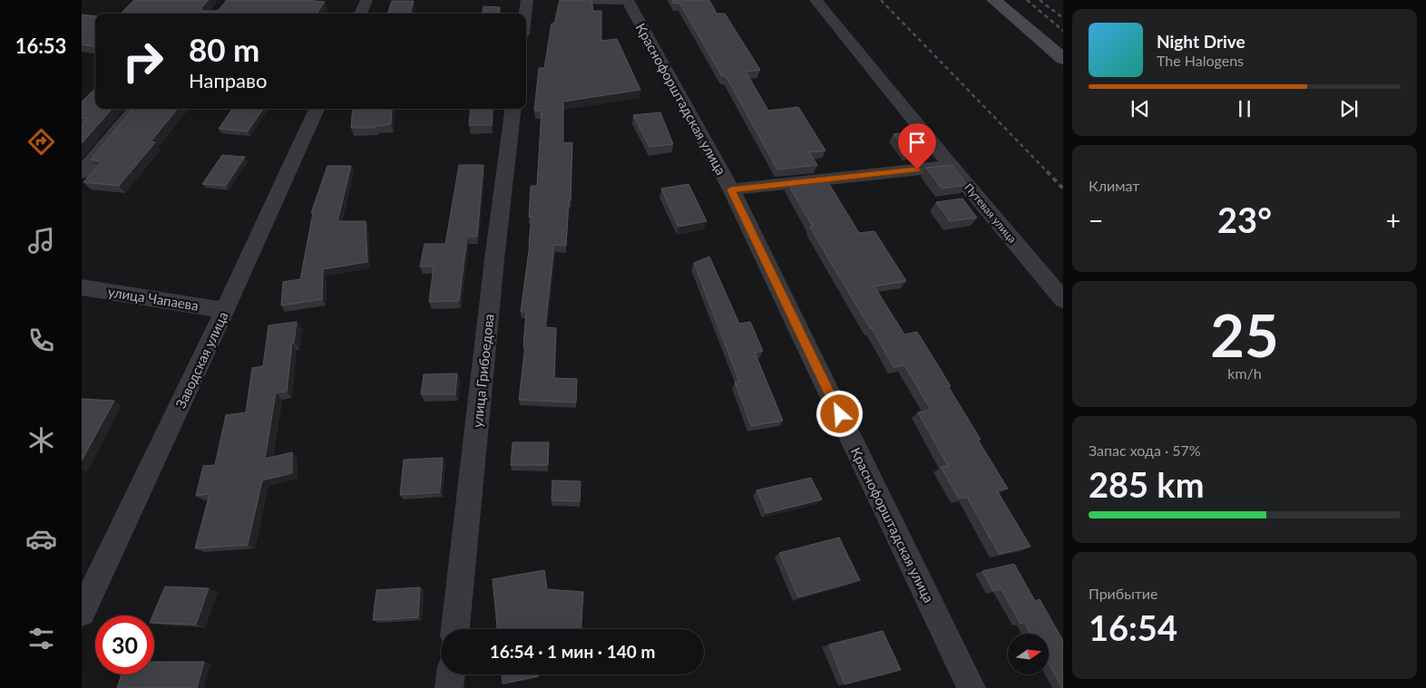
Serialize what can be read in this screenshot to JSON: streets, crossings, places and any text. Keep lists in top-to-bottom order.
{
  "streets": {
    "street": [
      "Краснофорштадская улица",
      "Путевая улица",
      "улица Чапаева",
      "Заводская улица",
      "улица Грибоедова"
    ]
  },
  "crossings": [
    ["улица Чапаева", "Заводская улица"]
  ],
  "north": "right",
  "page": {
    "tabs": "16:53",
    "turn": ["80 m", "Направо"],
    "song": ["Night Drive", "The Halogens"],
    "tile": [
      "Климат",
      ["25", "km/h"],
      ["Запас хода · 57%", "285 km"],
      ["Прибытие", "16:54"]
    ],
    "heat": ["−", "23°", "+"],
    "limit": "30",
    "trip": "16:54 · 1 мин · 140 m"
  }
}
